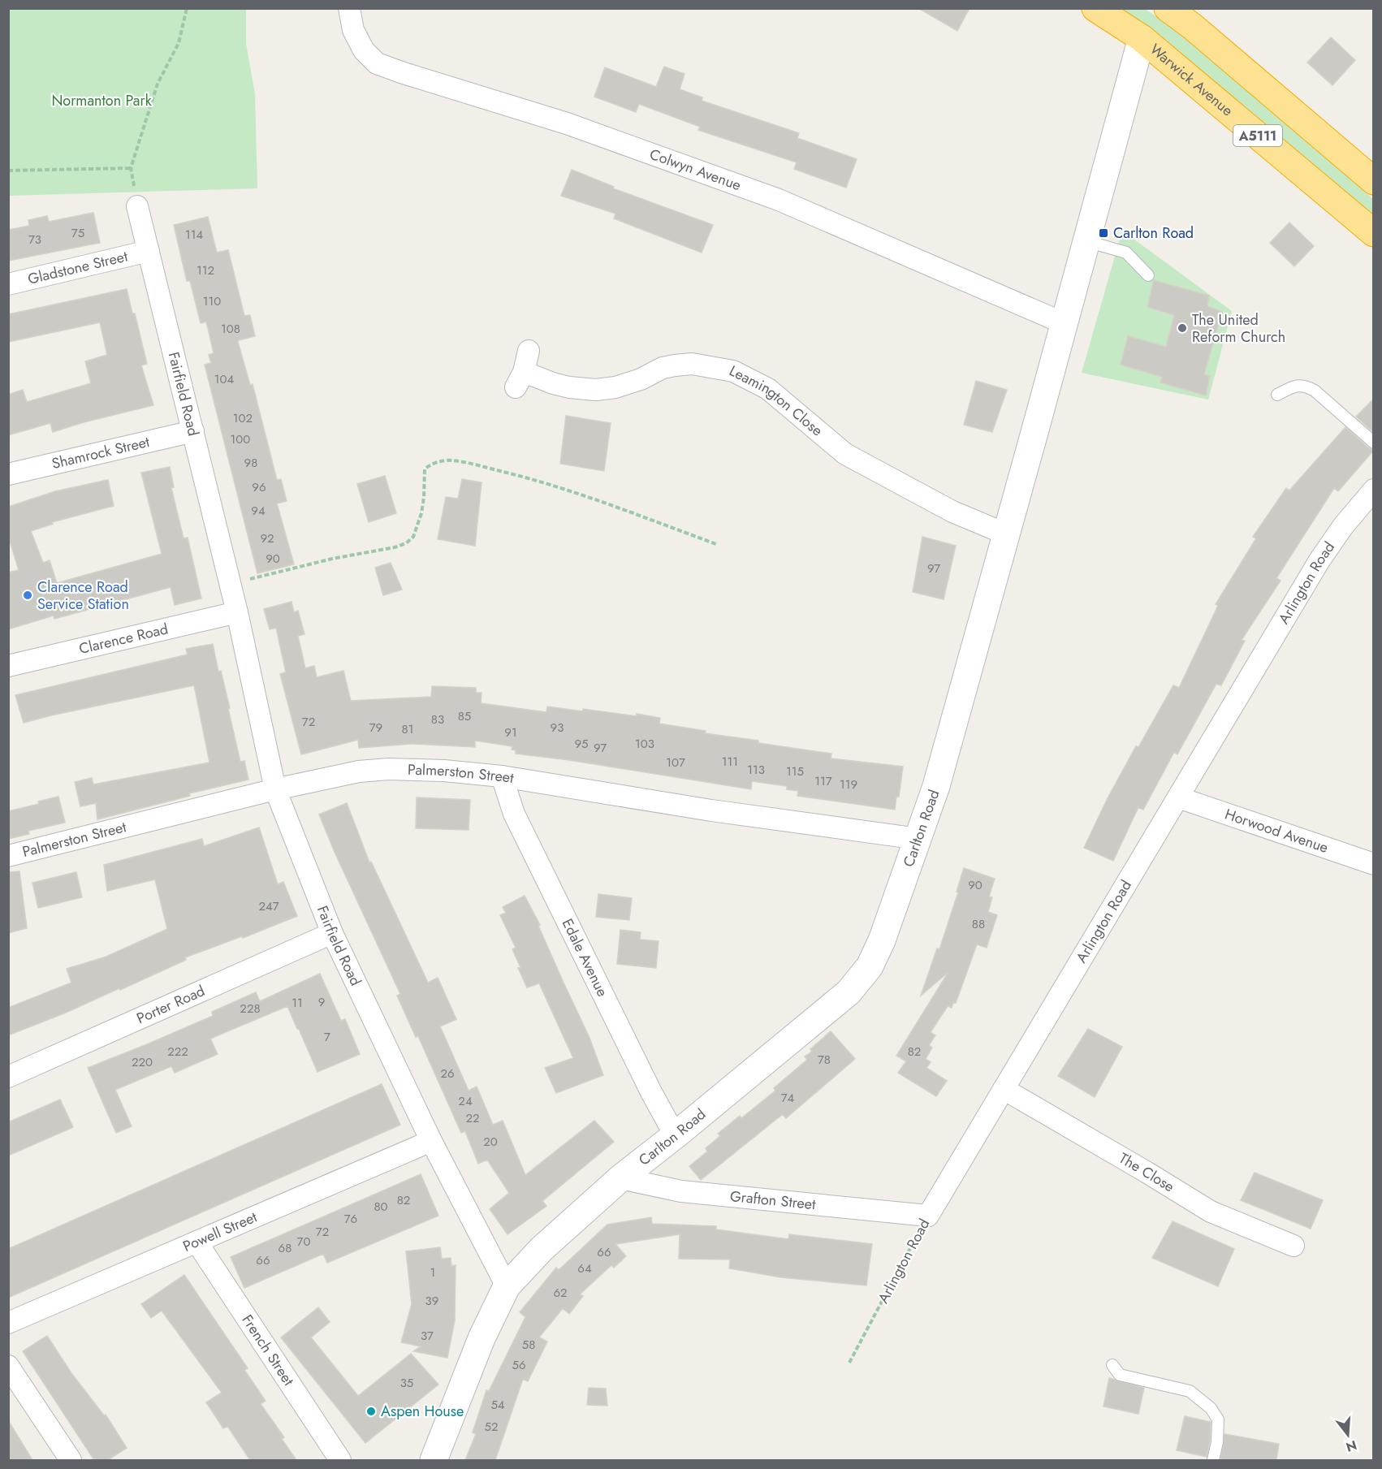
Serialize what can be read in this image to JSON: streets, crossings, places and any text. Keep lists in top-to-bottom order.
{
  "streets": {
    "highway": ["Warwick Avenue", "A5111"],
    "street": [
      "Colwyn Avenue",
      "Gladstone Street",
      "Fairfield Road",
      "Leamington Close",
      "Shamrock Street",
      "Arlington Road",
      "Clarence Road",
      "Palmerston Street",
      "Carlton Road",
      "Horwood Avenue",
      "Edale Avenue",
      "Porter Road",
      "The Close",
      "Grafton Street",
      "Powell Street",
      "French Street"
    ]
  },
  "crossings": [
    ["Warwick Avenue", "Carlton Road"],
    ["Colwyn Avenue", "Carlton Road"],
    ["Gladstone Street", "Fairfield Road"],
    ["Fairfield Road", "Shamrock Street"],
    ["Fairfield Road", "Clarence Road"],
    ["Fairfield Road", "Palmerston Street"],
    ["Fairfield Road", "Carlton Road"],
    ["Fairfield Road", "Porter Road"],
    ["Fairfield Road", "Powell Street"],
    ["Leamington Close", "Carlton Road"],
    ["Arlington Road", "Horwood Avenue"],
    ["Arlington Road", "The Close"],
    ["Arlington Road", "Grafton Street"],
    ["Palmerston Street", "Carlton Road"],
    ["Palmerston Street", "Edale Avenue"],
    ["Carlton Road", "Edale Avenue"],
    ["Carlton Road", "Grafton Street"],
    ["Powell Street", "French Street"]
  ],
  "parks": ["Normanton Park"],
  "places": {
    "transit": ["Carlton Road"],
    "other": ["The United Reform Church", "Clarence Road Service Station", "Aspen House"]
  },
  "house_numbers": [
    "75",
    "114",
    "73",
    "112",
    "110",
    "108",
    "104",
    "102",
    "100",
    "98",
    "96",
    "94",
    "92",
    "90",
    "97",
    "85",
    "83",
    "72",
    "79",
    "93",
    "81",
    "91",
    "95",
    "103",
    "97",
    "111",
    "107",
    "113",
    "115",
    "117",
    "119",
    "90",
    "247",
    "88",
    "9",
    "11",
    "228",
    "7",
    "222",
    "82",
    "78",
    "220",
    "26",
    "74",
    "24",
    "22",
    "20",
    "82",
    "80",
    "76",
    "72",
    "70",
    "68",
    "66",
    "66",
    "64",
    "1",
    "62",
    "39",
    "37",
    "58",
    "56",
    "35",
    "54",
    "52"
  ],
  "north": "bottom"
}
